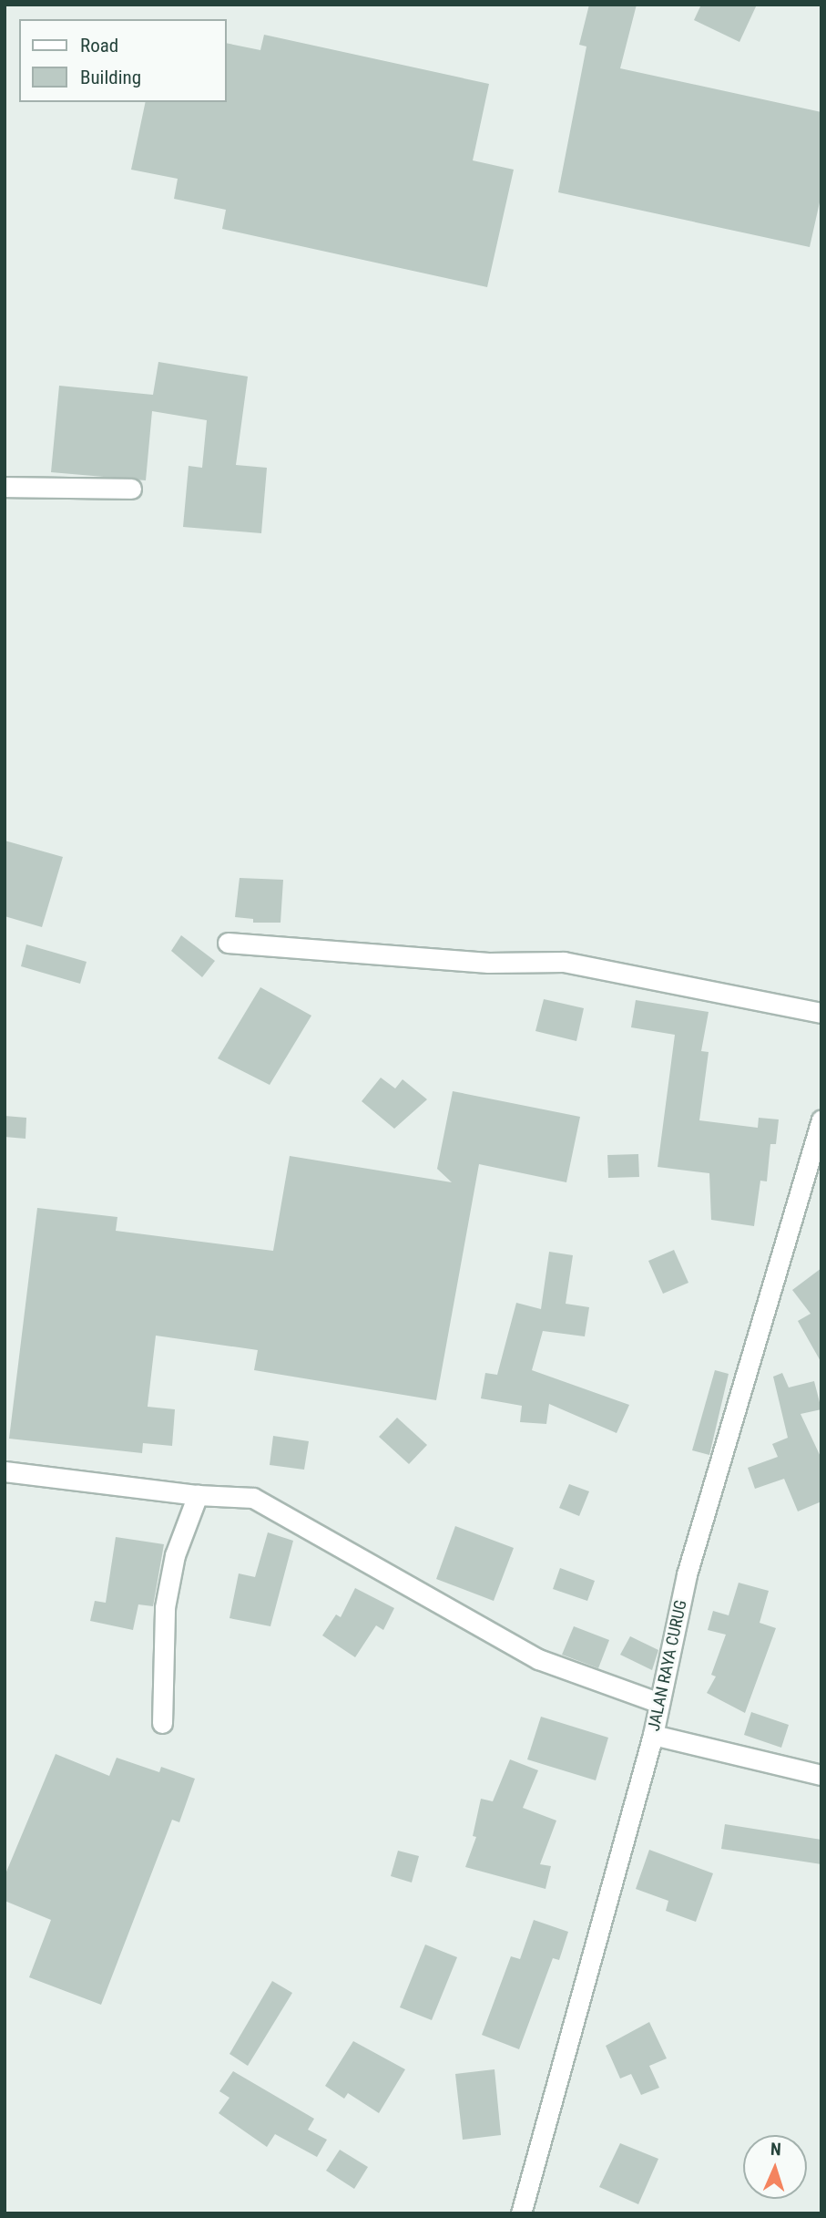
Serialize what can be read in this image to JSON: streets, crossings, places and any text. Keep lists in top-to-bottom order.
{
  "streets": {
    "street": ["JALAN RAYA CURUG"]
  },
  "legend": ["Road", "Building"],
  "north": "top"
}
